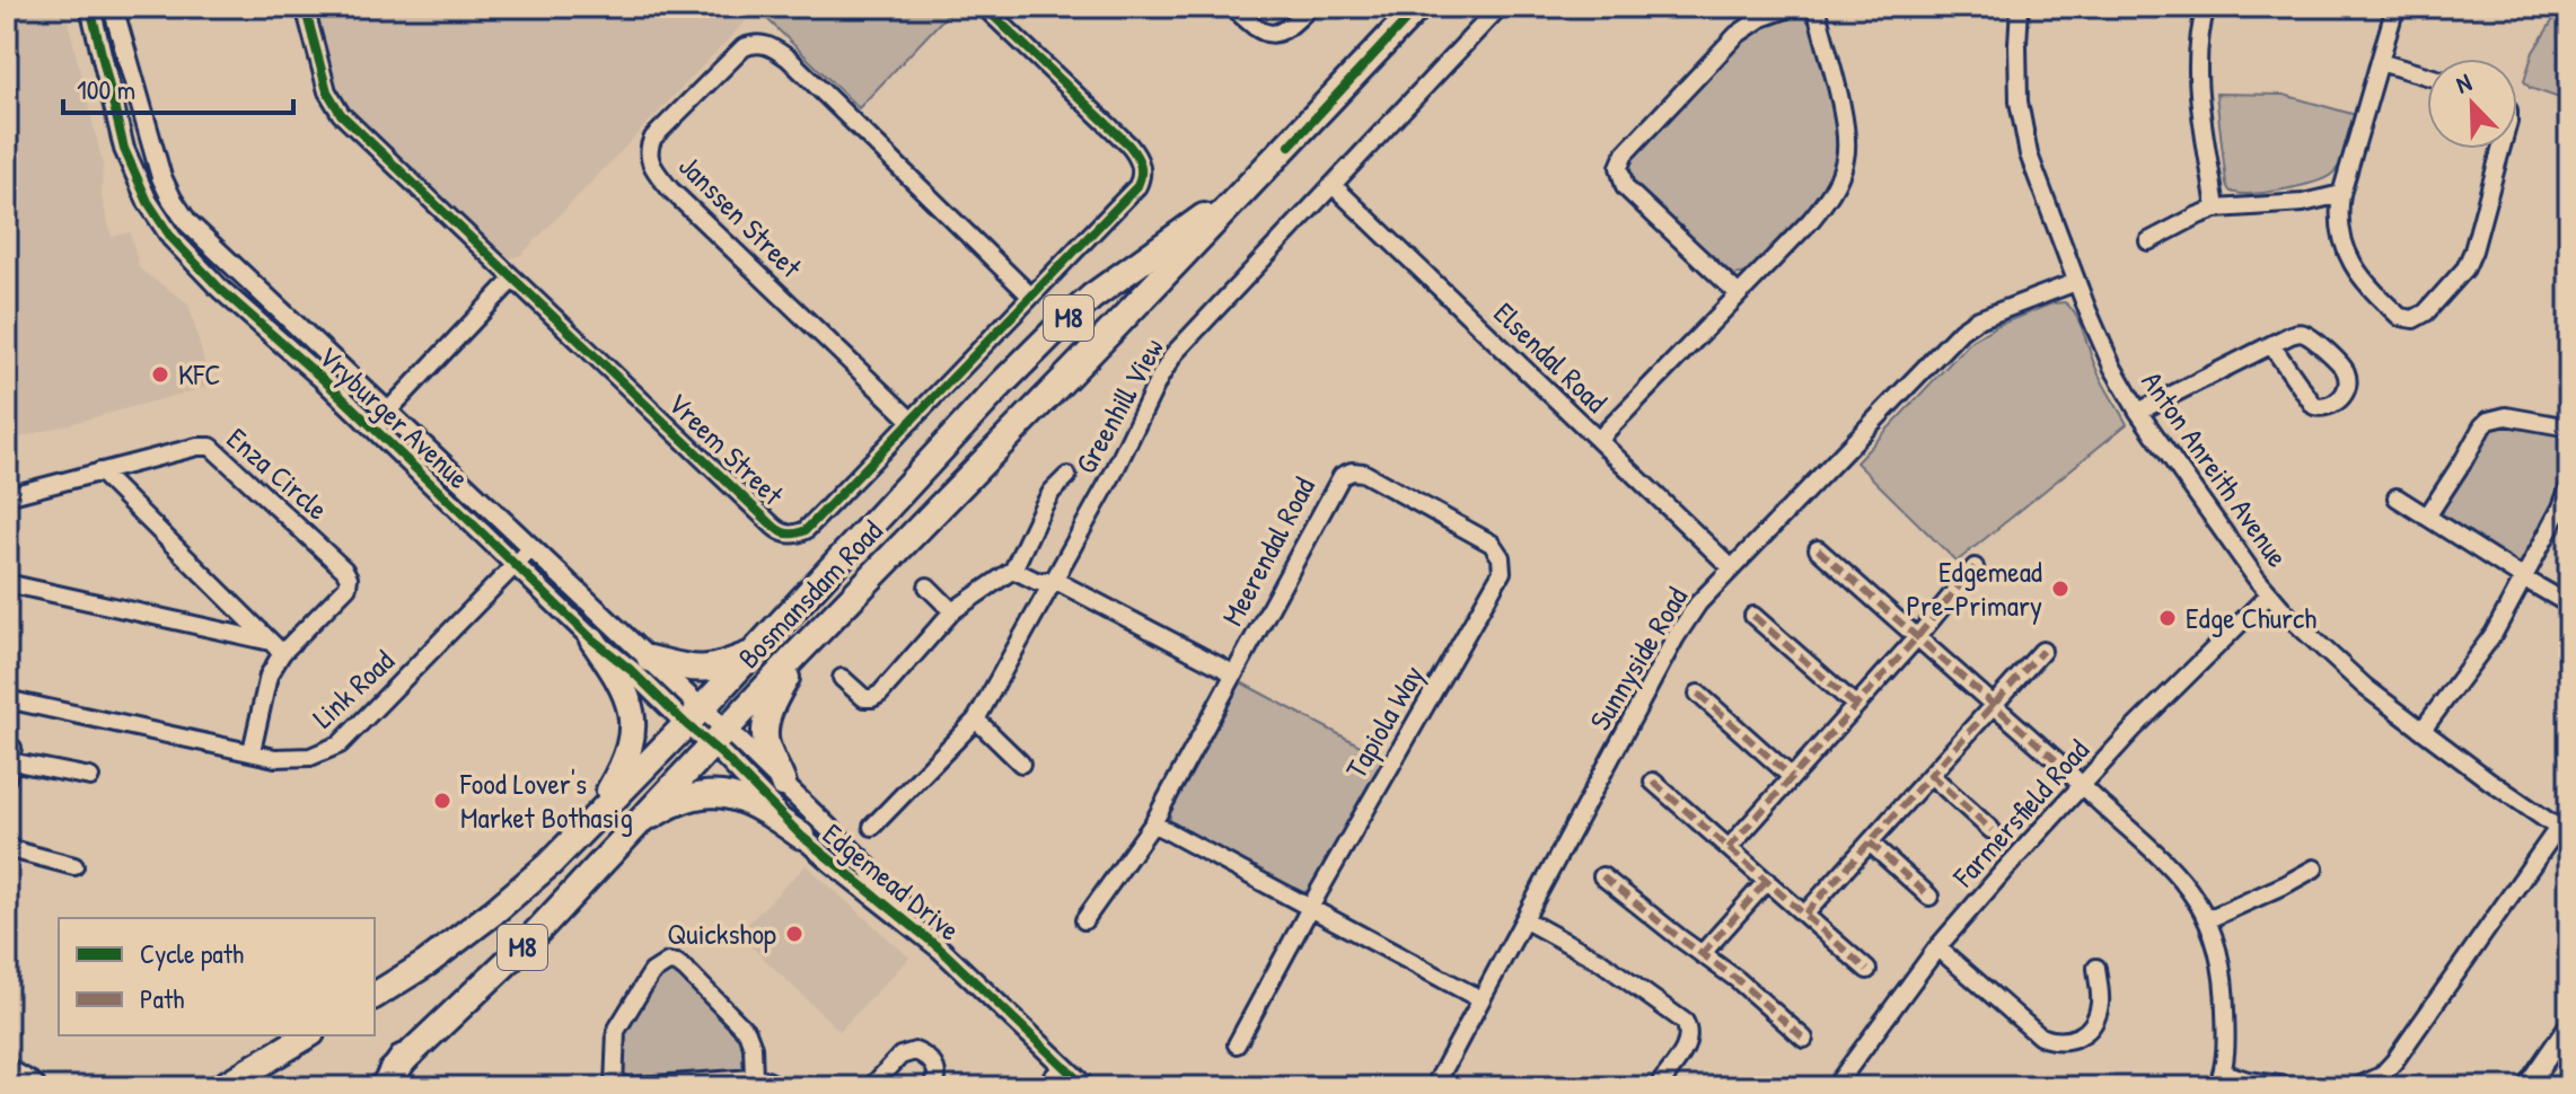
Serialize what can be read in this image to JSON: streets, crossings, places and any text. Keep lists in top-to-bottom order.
{
  "streets": {
    "main road": ["M8", "Bosmansdam Road"],
    "street": [
      "Janssen Street",
      "Elsendal Road",
      "Greenhill View",
      "Vryburger Avenue",
      "Vreem Street",
      "Anton Anreith Avenue",
      "Enza Circle",
      "Meerendal Road",
      "Sunnyside Road",
      "Link Road",
      "Tapiola Way",
      "Farmersfield Road",
      "Edgemead Drive"
    ]
  },
  "crossings": [
    ["Janssen Street", "Vreem Street"],
    ["Elsendal Road", "Greenhill View"],
    ["Elsendal Road", "Sunnyside Road"],
    ["Vryburger Avenue", "Bosmansdam Road"],
    ["Vryburger Avenue", "Link Road"],
    ["Anton Anreith Avenue", "Sunnyside Road"],
    ["Anton Anreith Avenue", "Farmersfield Road"],
    ["Meerendal Road", "Tapiola Way"],
    ["Bosmansdam Road", "Edgemead Drive"]
  ],
  "places": [
    "KFC",
    "Edgemead Pre-Primary",
    "Edge Church",
    "Food Lover's Market Bothasig",
    "Quickshop"
  ],
  "legend": ["Cycle path", "Path"],
  "scale_bar": "100 m",
  "north": "top left"
}
